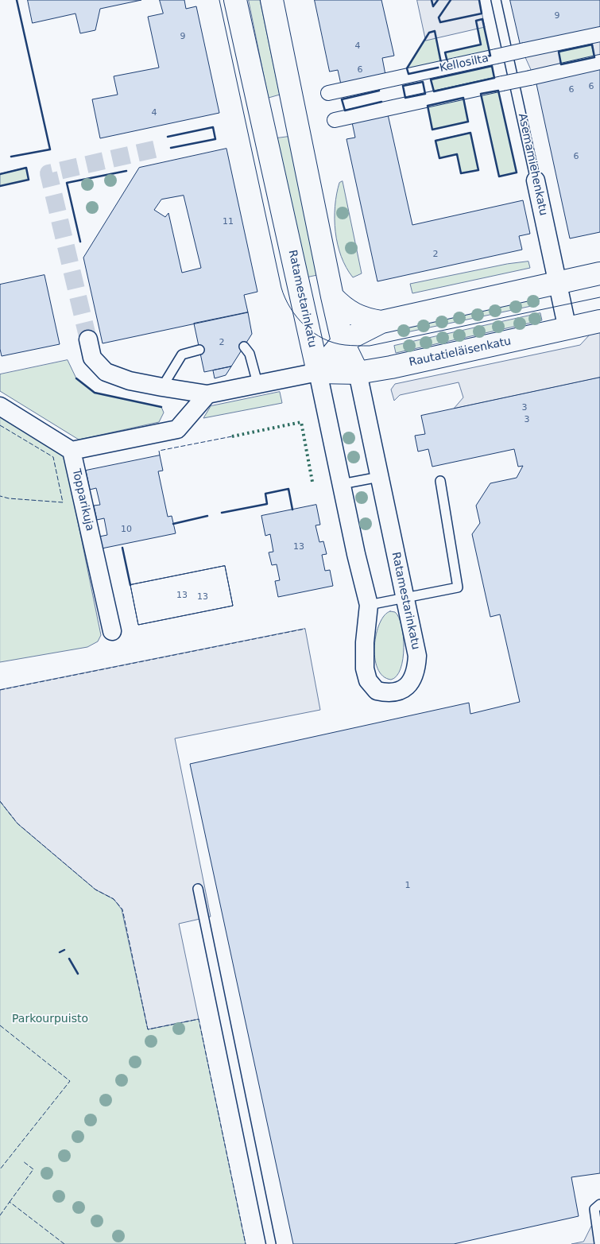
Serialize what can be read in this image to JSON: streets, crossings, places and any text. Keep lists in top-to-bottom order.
{
  "streets": {
    "street": [
      "Kellosilta",
      "Asemamiehenkatu",
      "Ratamestarinkatu",
      "Rautatieläisenkatu",
      "Topparikuja"
    ]
  },
  "crossings": [
    ["Asemamiehenkatu", "Rautatieläisenkatu"],
    ["Ratamestarinkatu", "Rautatieläisenkatu"]
  ],
  "parks": ["Parkourpuisto"],
  "house_numbers": [
    "9",
    "9",
    "4",
    "6",
    "6",
    "6",
    "4",
    "6",
    "11",
    "2",
    "2",
    "3",
    "3",
    "10",
    "13",
    "13",
    "13",
    "1"
  ]
}
